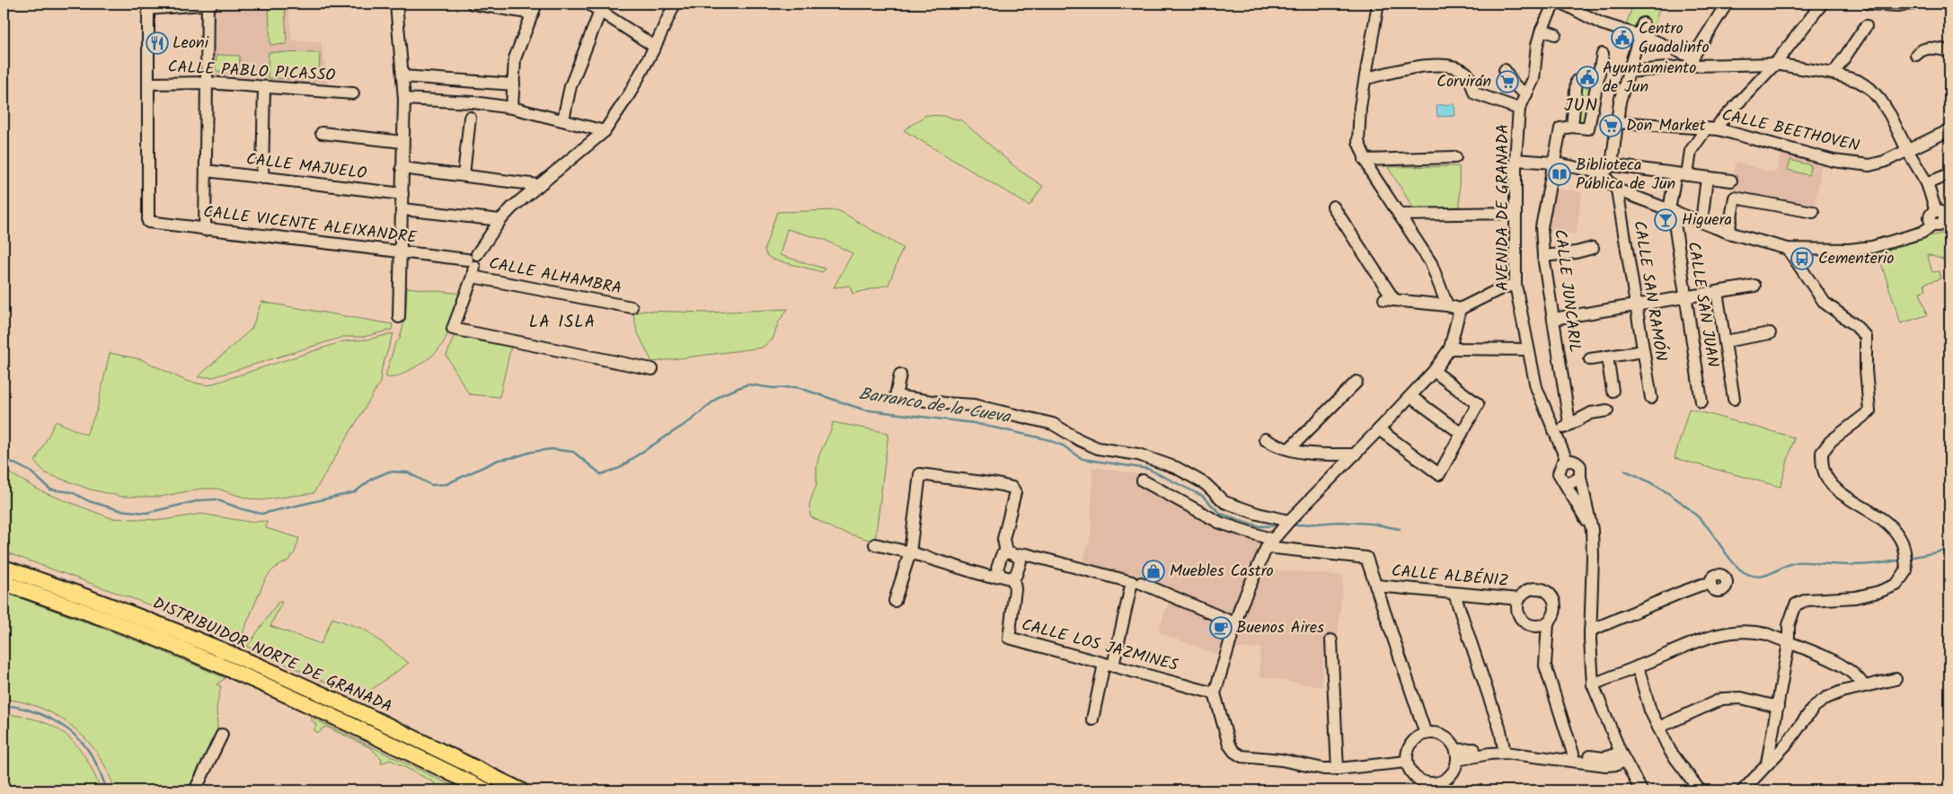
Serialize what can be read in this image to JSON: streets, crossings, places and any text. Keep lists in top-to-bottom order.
{
  "streets": {
    "main road": ["DISTRIBUIDOR NORTE DE GRANADA"],
    "street": [
      "CALLE PABLO PICASSO",
      "CALLE BEETHOVEN",
      "CALLE MAJUELO",
      "AVENIDA DE GRANADA",
      "CALLE VICENTE ALEIXANDRE",
      "CALLE ALHAMBRA",
      "CALLE JUNCARIL",
      "CALLE SAN RAMÓN",
      "CALLE SAN JUAN",
      "CALLE ALBÉNIZ",
      "CALLE LOS JAZMINES"
    ]
  },
  "crossings": [
    ["CALLE PABLO PICASSO", "CALLE VICENTE ALEIXANDRE"],
    ["CALLE VICENTE ALEIXANDRE", "CALLE ALHAMBRA"]
  ],
  "districts": ["JUN", "LA ISLA"],
  "water": ["Barranco de la Cueva"],
  "places": {
    "public building": ["Centro Guadalinfo", "Ayuntamiento de Jun"],
    "restaurant": ["Leoni"],
    "supermarket": ["Corvirán", "Don Market"],
    "library": ["Biblioteca Pública de Jun"],
    "bar": ["Higuera"],
    "bus stop": ["Cementerio"],
    "shop": ["Muebles Castro"],
    "cafe": ["Buenos Aires"]
  }
}
